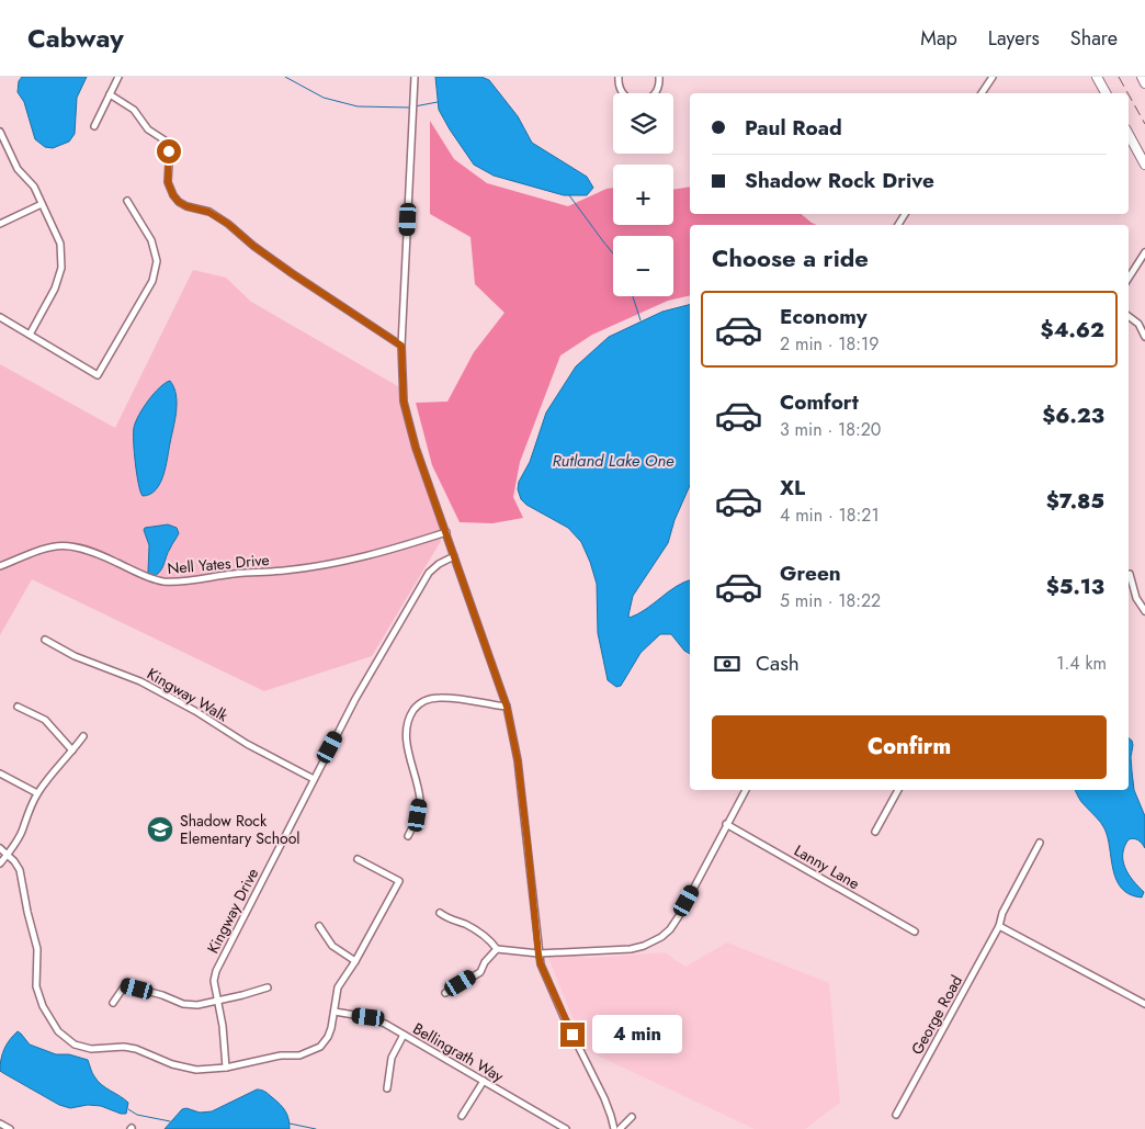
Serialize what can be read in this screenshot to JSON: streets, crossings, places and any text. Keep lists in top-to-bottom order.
{
  "streets": {
    "street": [
      "Nell Yates Drive",
      "Kingway Walk",
      "Lanny Lane",
      "Kingway Drive",
      "George Road",
      "Bellingrath Way"
    ]
  },
  "crossings": [
    ["Kingway Walk", "Kingway Drive"]
  ],
  "water": ["Rutland Lake One"],
  "places": {
    "school or university": ["Shadow Rock Elementary School"]
  },
  "page": {
    "header": "Cabway",
    "nav": ["Map", "Layers", "Share"],
    "map_buttons": ["+", "−"],
    "banner": ["Paul Road", "Shadow Rock Drive"],
    "heading": "Choose a ride",
    "list": [
      {
        "name": "Economy",
        "note": "2 min · 18:19",
        "value": "$4.62"
      },
      {
        "name": "Comfort",
        "note": "3 min · 18:20",
        "value": "$6.23"
      },
      {
        "name": "XL",
        "note": "4 min · 18:21",
        "value": "$7.85"
      },
      {
        "name": "Green",
        "note": "5 min · 18:22",
        "value": "$5.13"
      }
    ],
    "pay": ["Cash", "1.4 km"],
    "buttons": "Confirm",
    "bubble": "4 min"
  }
}
